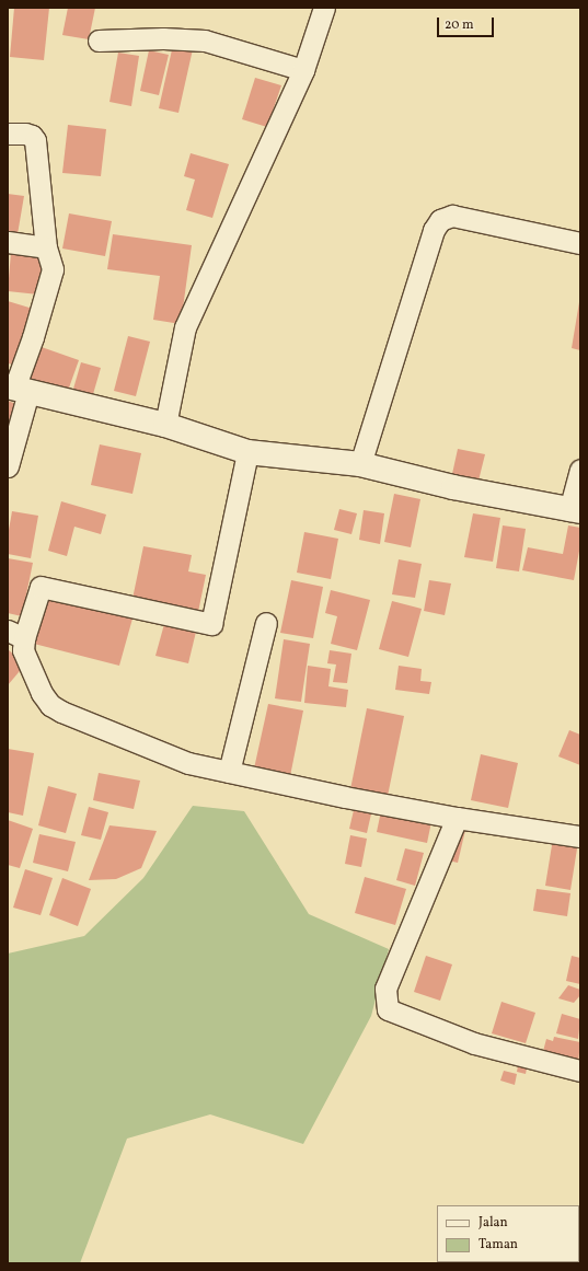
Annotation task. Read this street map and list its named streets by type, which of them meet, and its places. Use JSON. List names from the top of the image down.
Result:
{
  "legend": ["Jalan", "Taman"],
  "scale_bar": "20 m"
}
